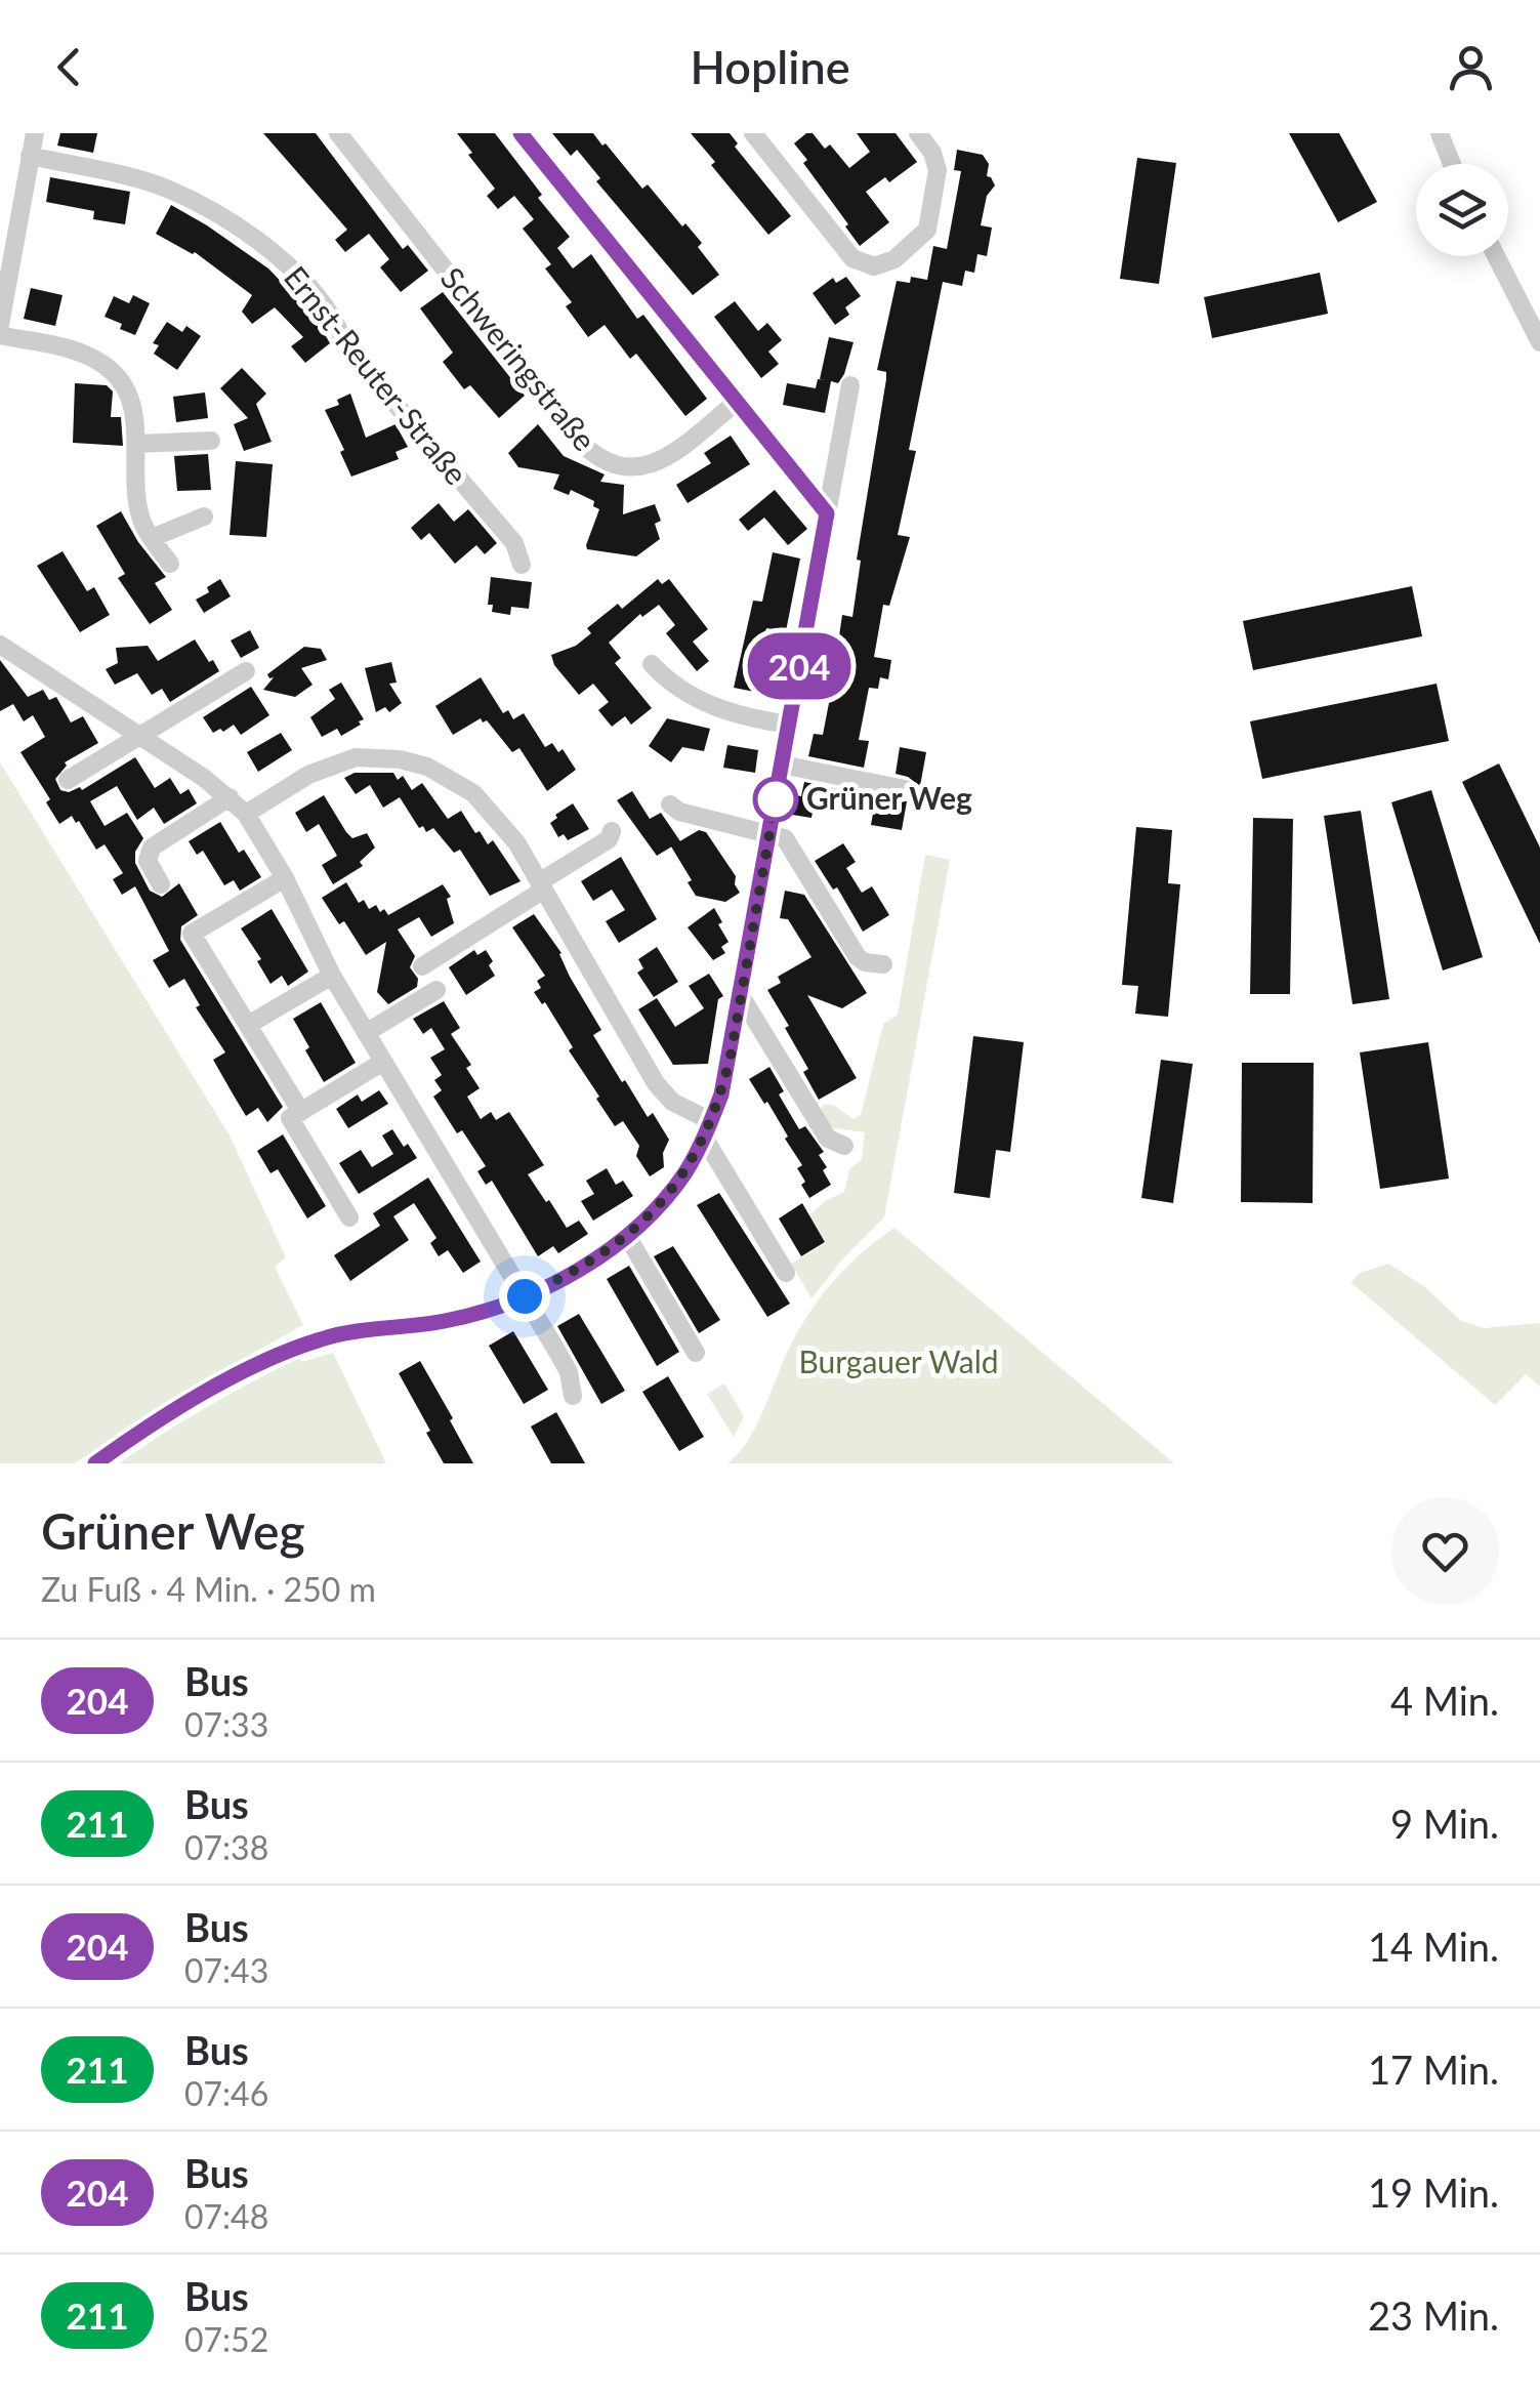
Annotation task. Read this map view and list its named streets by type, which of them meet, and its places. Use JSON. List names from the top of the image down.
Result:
{
  "streets": {
    "street": ["Schweringstraße", "Ernst-Reuter-Straße"]
  },
  "parks": ["Burgauer Wald"],
  "places": ["Grüner Weg"],
  "lines": ["bus line 204"],
  "page": {
    "header": "Hopline",
    "on_map": "204",
    "heading": ["Grüner Weg", "Zu Fuß · 4 Min. · 250 m"],
    "list": [
      {
        "mark": "204",
        "name": "Bus",
        "note": "07:33",
        "value": "4 Min."
      },
      {
        "mark": "211",
        "name": "Bus",
        "note": "07:38",
        "value": "9 Min."
      },
      {
        "mark": "204",
        "name": "Bus",
        "note": "07:43",
        "value": "14 Min."
      },
      {
        "mark": "211",
        "name": "Bus",
        "note": "07:46",
        "value": "17 Min."
      },
      {
        "mark": "204",
        "name": "Bus",
        "note": "07:48",
        "value": "19 Min."
      },
      {
        "mark": "211",
        "name": "Bus",
        "note": "07:52",
        "value": "23 Min."
      }
    ]
  }
}
